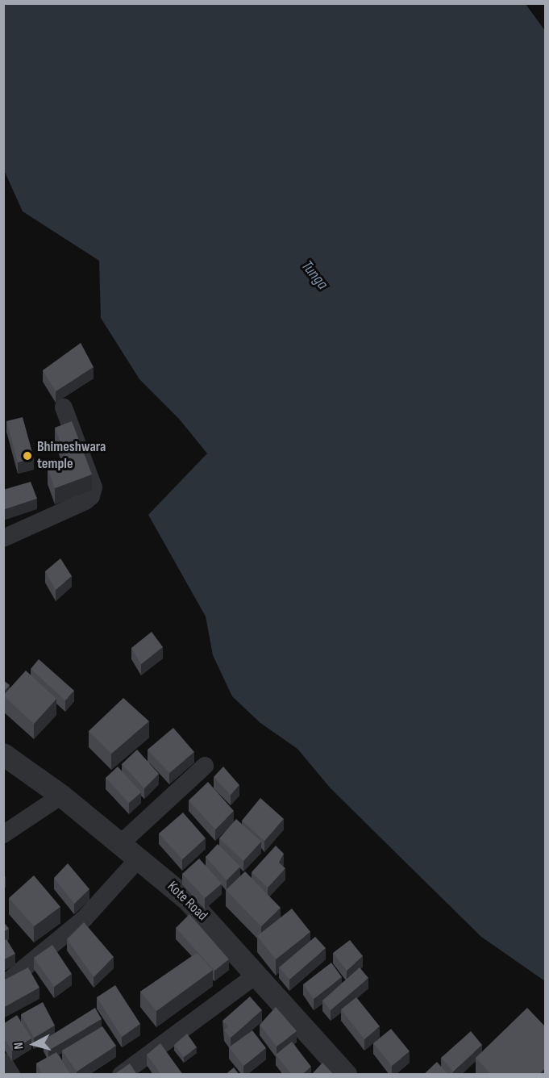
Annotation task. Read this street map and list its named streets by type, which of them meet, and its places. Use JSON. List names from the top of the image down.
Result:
{
  "streets": {
    "street": ["Kote Road"]
  },
  "water": ["Tunga"],
  "places": ["Bhimeshwara temple"],
  "north": "left"
}
